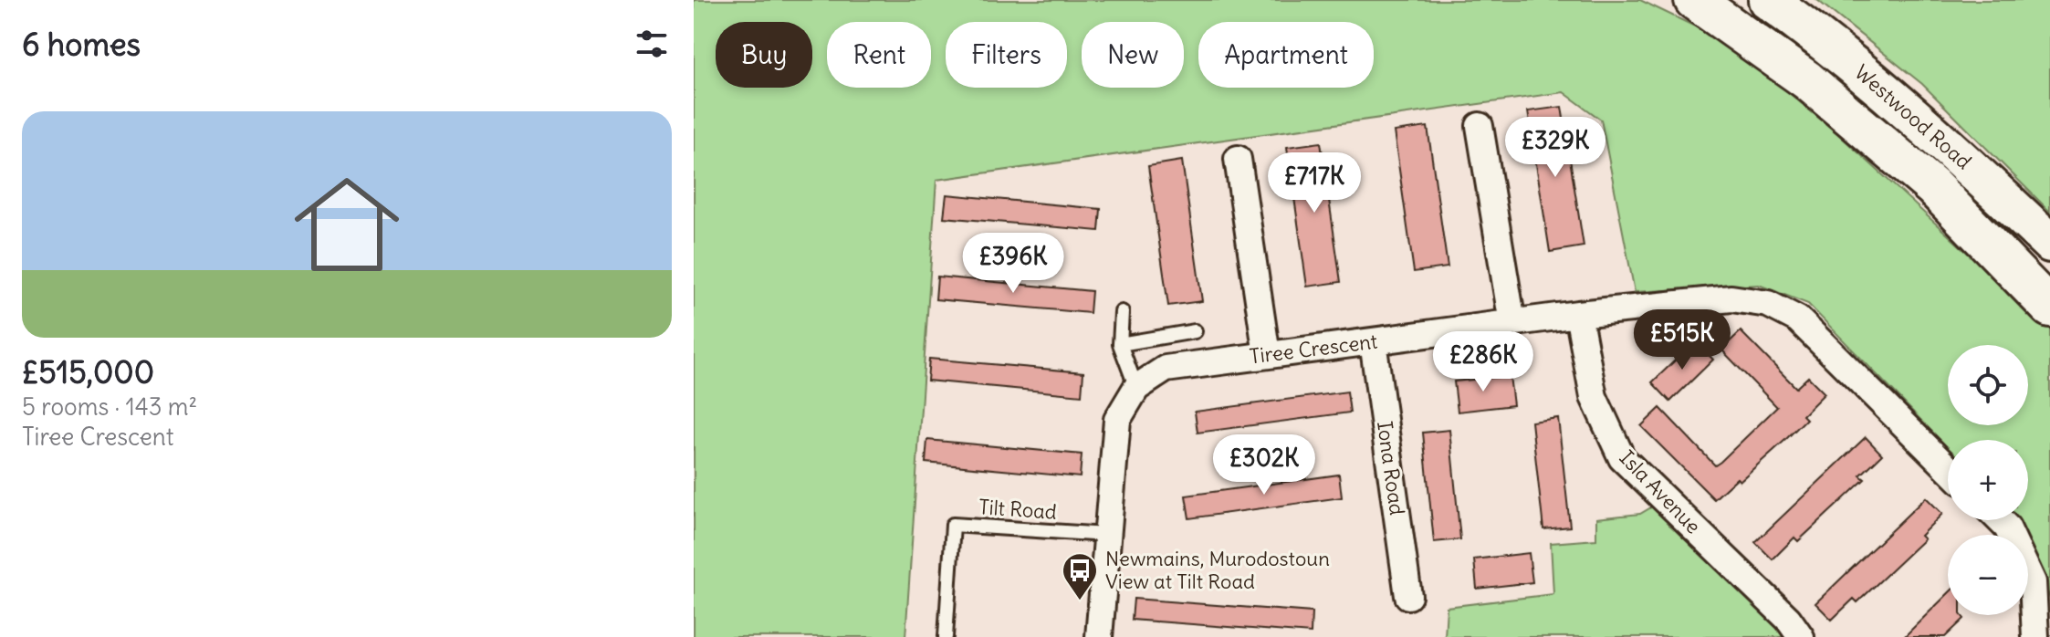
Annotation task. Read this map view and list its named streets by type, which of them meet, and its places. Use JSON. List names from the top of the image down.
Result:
{
  "streets": {
    "main road": ["Westwood Road"],
    "street": ["Tiree Crescent", "Iona Road", "Isla Avenue"],
    "lane": ["Tilt Road"]
  },
  "crossings": [
    ["Tiree Crescent", "Iona Road"],
    ["Tiree Crescent", "Isla Avenue"],
    ["Tiree Crescent", "Tilt Road"]
  ],
  "places": {
    "bus stop": ["Newmains, Murodostoun View at Tilt Road"]
  },
  "page": {
    "heading": "6 homes",
    "chip": [
      "Buy",
      "Rent",
      "Filters",
      "New",
      "Apartment"
    ],
    "list": [
      {
        "name": "£515,000",
        "note": "5 rooms · 143 m² · Tiree Crescent"
      }
    ],
    "price": [
      "£329K",
      "£717K",
      "£396K",
      "£515K",
      "£286K",
      "£302K"
    ],
    "map_buttons": ["+", "−"]
  }
}
